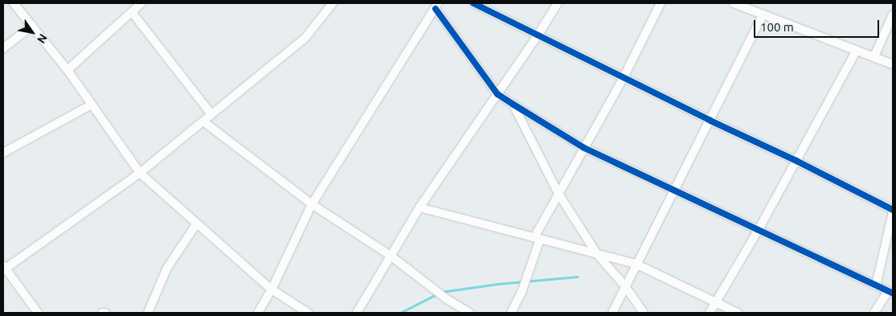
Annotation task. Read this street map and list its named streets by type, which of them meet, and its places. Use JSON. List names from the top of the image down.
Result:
{
  "scale_bar": "100 m",
  "north": "bottom right"
}
